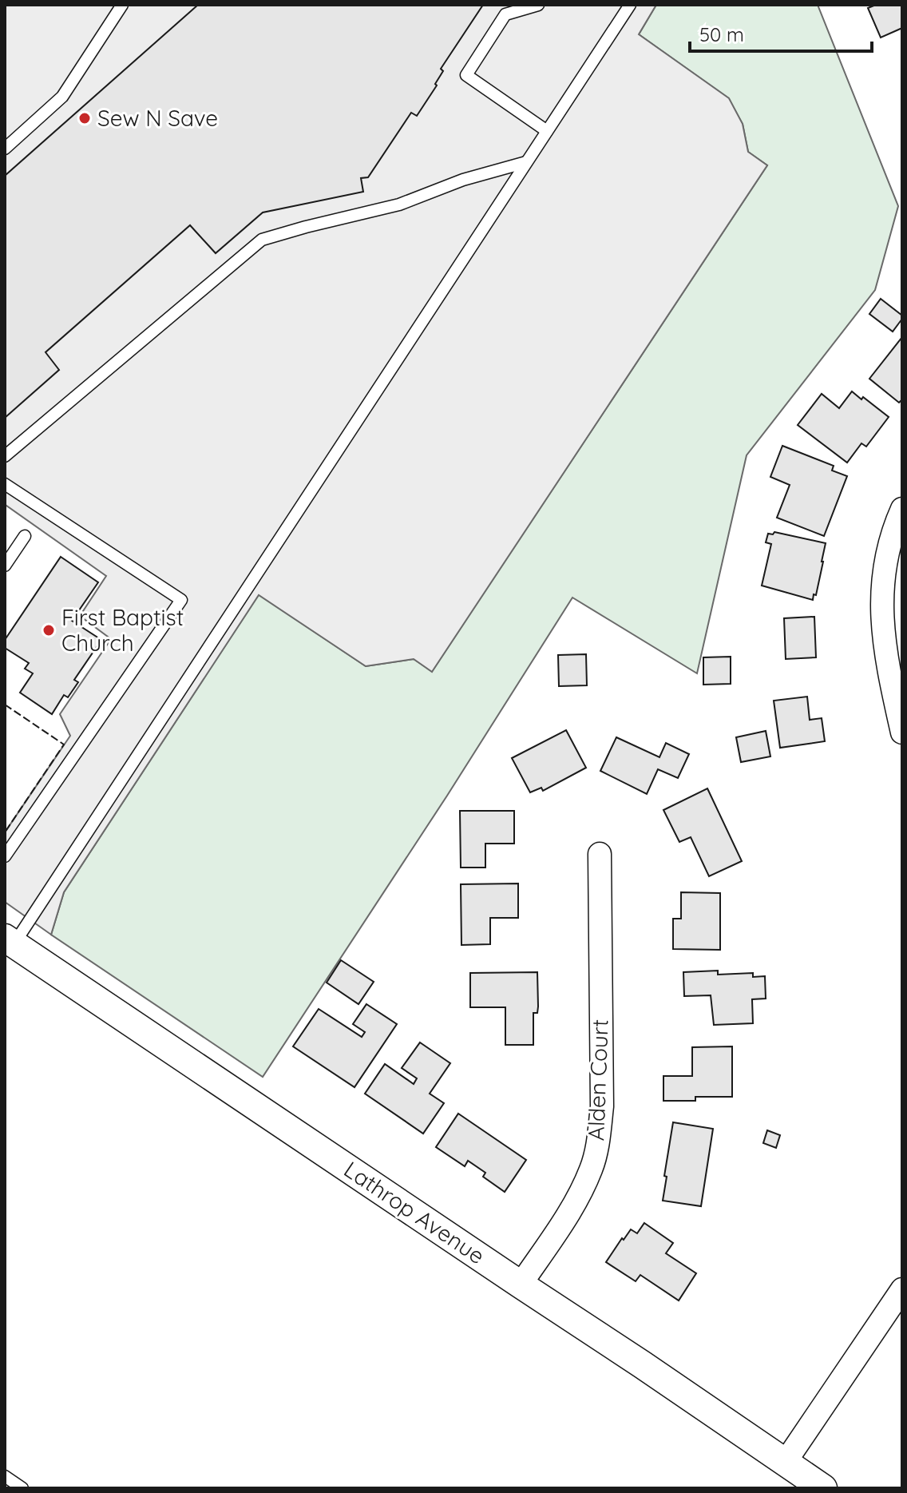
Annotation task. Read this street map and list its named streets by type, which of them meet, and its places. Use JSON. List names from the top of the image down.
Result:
{
  "streets": {
    "street": ["Alden Court", "Lathrop Avenue"]
  },
  "crossings": [
    ["Alden Court", "Lathrop Avenue"]
  ],
  "places": ["Sew N Save", "First Baptist Church"],
  "scale_bar": "50 m"
}
